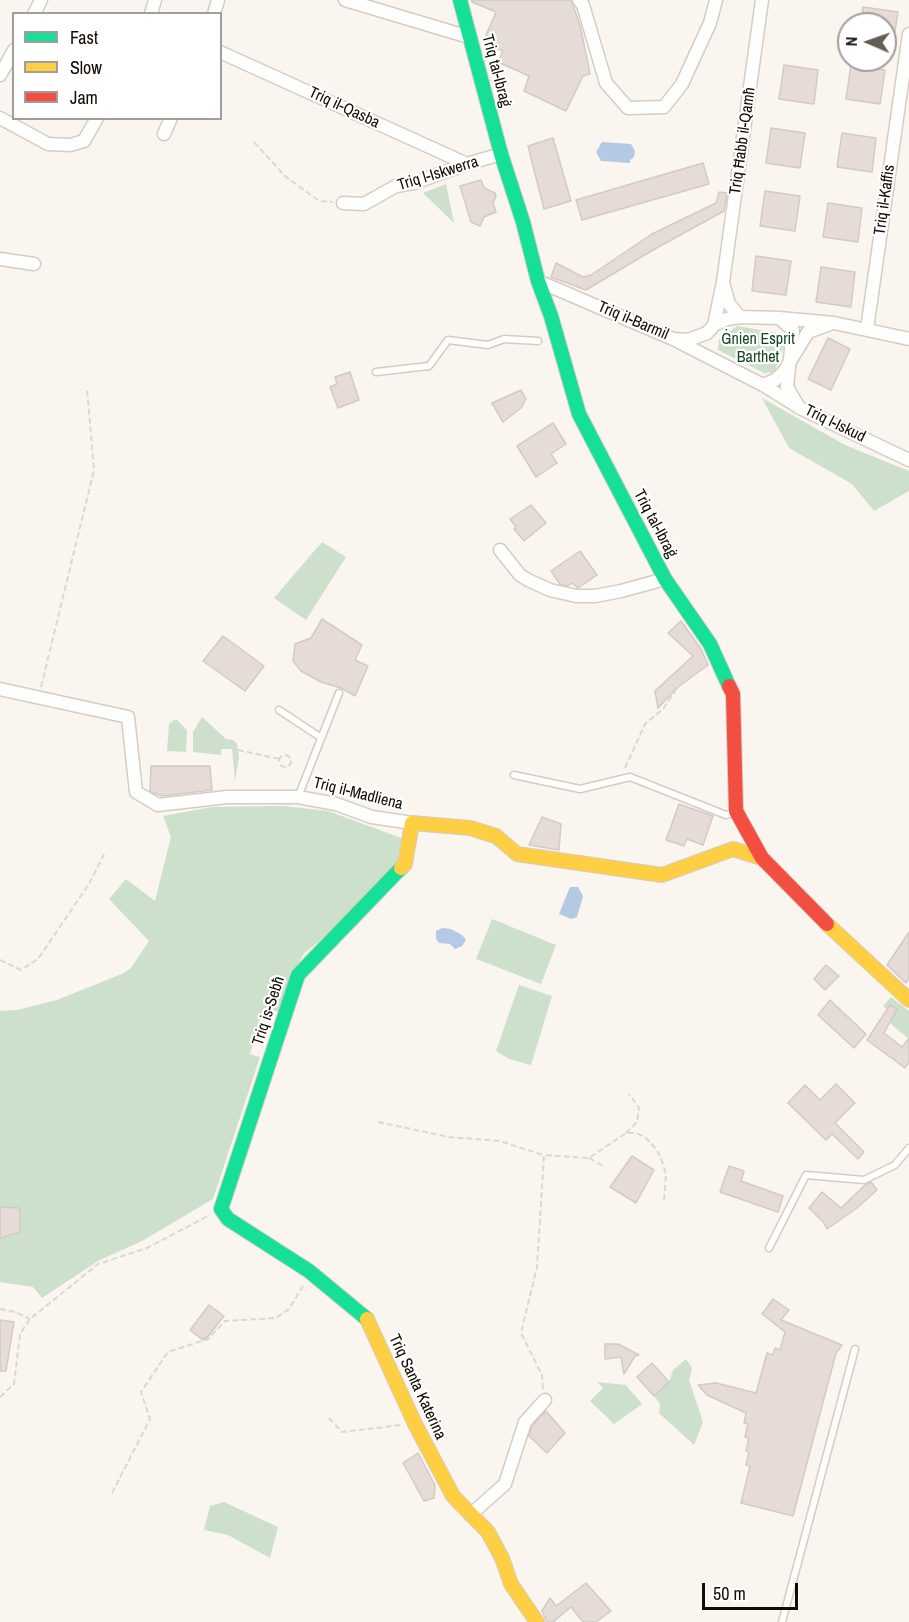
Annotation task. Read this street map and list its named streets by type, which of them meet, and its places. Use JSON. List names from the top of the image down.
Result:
{
  "streets": {
    "main road": [
      "Triq tal-Ibraġ",
      "Triq il-Madliena",
      "Triq is-Sebħ",
      "Triq Santa Katerina"
    ],
    "street": [
      "Triq il-Qasba",
      "Triq Ħabb il-Qamħ",
      "Triq l-Iskwerra",
      "Triq il-Kaffis",
      "Triq il-Barmil",
      "Triq l-Iskud"
    ]
  },
  "crossings": [
    ["Triq tal-Ibraġ", "Triq l-Iskwerra"],
    ["Triq tal-Ibraġ", "Triq il-Barmil"],
    ["Triq il-Qasba", "Triq l-Iskwerra"],
    ["Triq Ħabb il-Qamħ", "Triq il-Barmil"],
    ["Triq Ħabb il-Qamħ", "Triq l-Iskud"],
    ["Triq il-Kaffis", "Triq il-Barmil"],
    ["Triq il-Barmil", "Triq l-Iskud"],
    ["Triq il-Madliena", "Triq is-Sebħ"],
    ["Triq is-Sebħ", "Triq Santa Katerina"]
  ],
  "parks": ["Ġnien Esprit Barthet"],
  "legend": ["Fast", "Slow", "Jam"],
  "scale_bar": "50 m",
  "north": "left"
}
